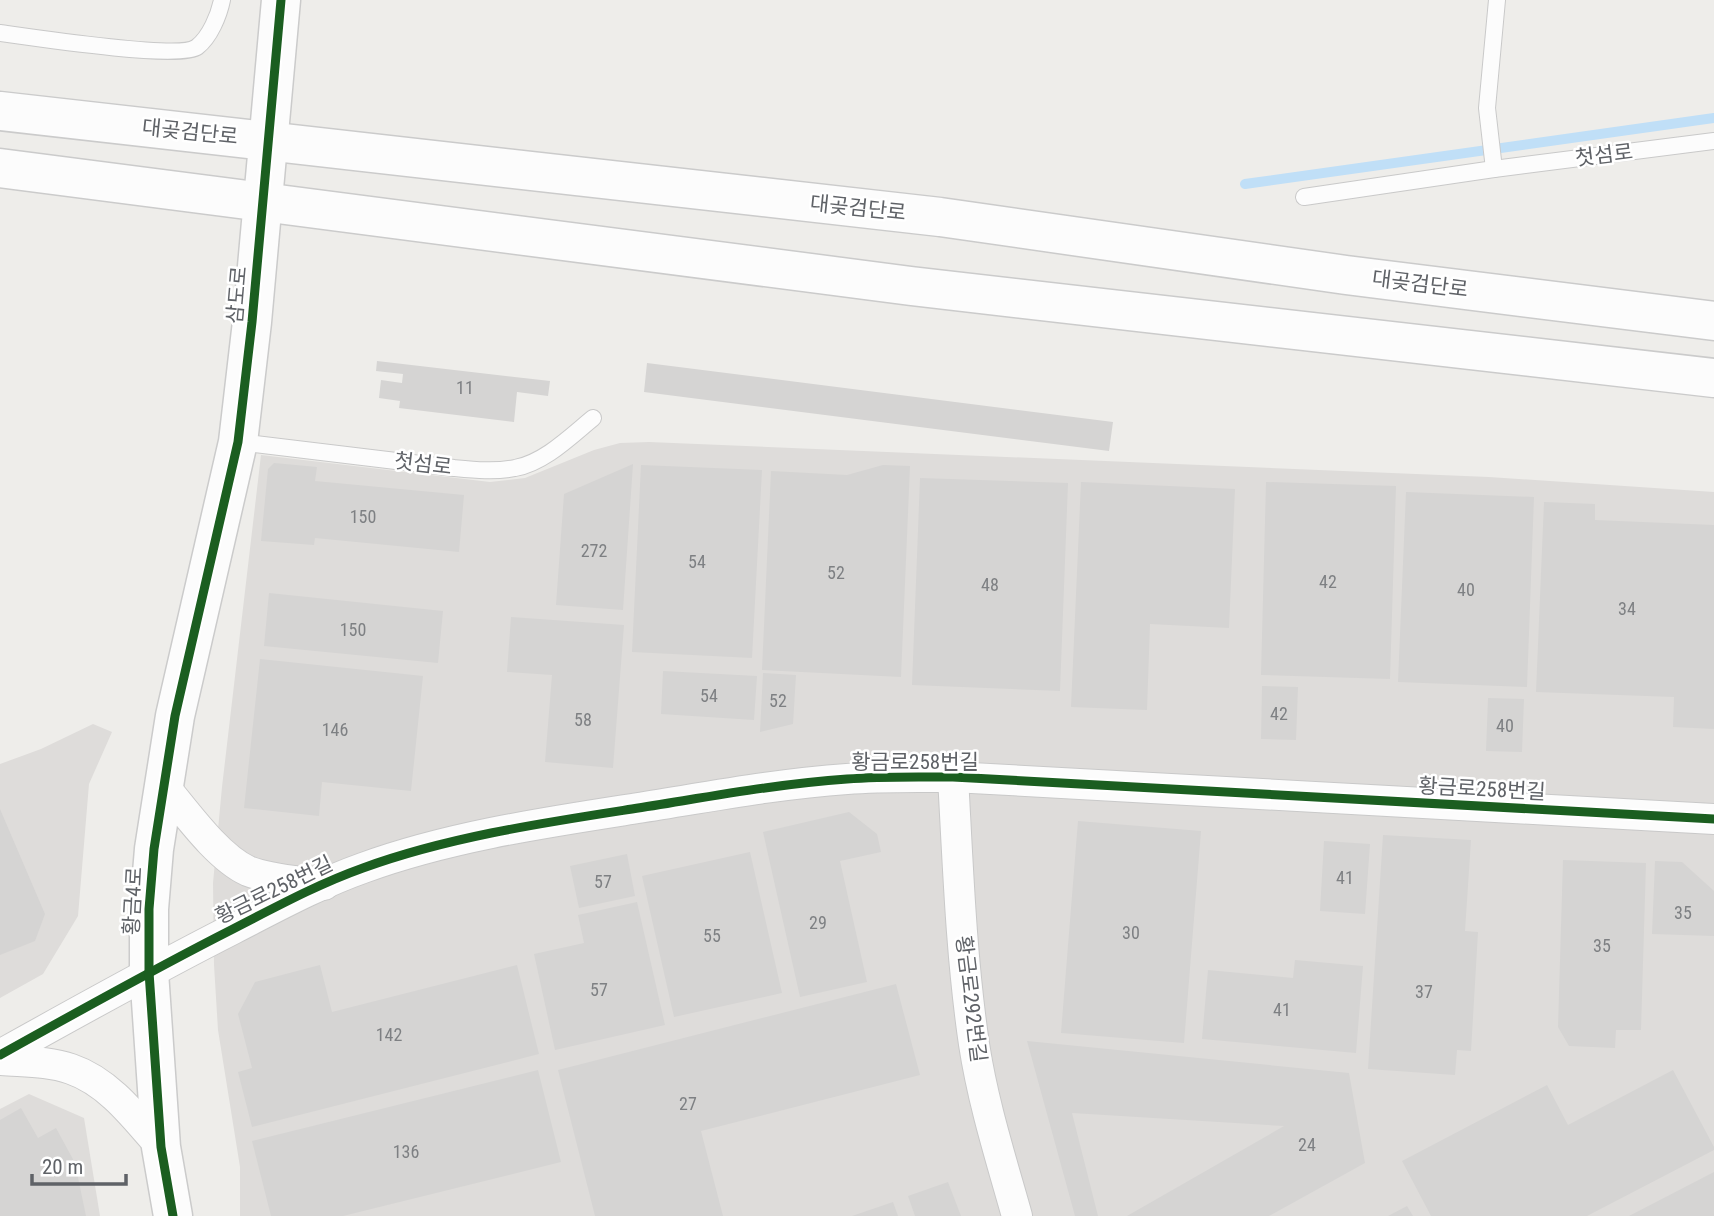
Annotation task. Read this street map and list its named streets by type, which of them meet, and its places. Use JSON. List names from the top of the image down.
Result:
{
  "streets": {
    "main road": ["대곶검단로", "삼도로", "황금4로"],
    "street": ["황금로258번길", "황금로292번길"],
    "lane": ["첫섬로"]
  },
  "crossings": [
    ["대곶검단로", "삼도로"],
    ["첫섬로", "삼도로"],
    ["삼도로", "황금4로"],
    ["황금로258번길", "황금4로"],
    ["황금로258번길", "황금로292번길"]
  ],
  "house_numbers": [
    "11",
    "150",
    "272",
    "54",
    "52",
    "42",
    "48",
    "40",
    "34",
    "150",
    "54",
    "52",
    "42",
    "58",
    "40",
    "146",
    "41",
    "57",
    "35",
    "29",
    "30",
    "55",
    "35",
    "57",
    "37",
    "41",
    "142",
    "27",
    "24",
    "136"
  ],
  "scale_bar": "20 m"
}
